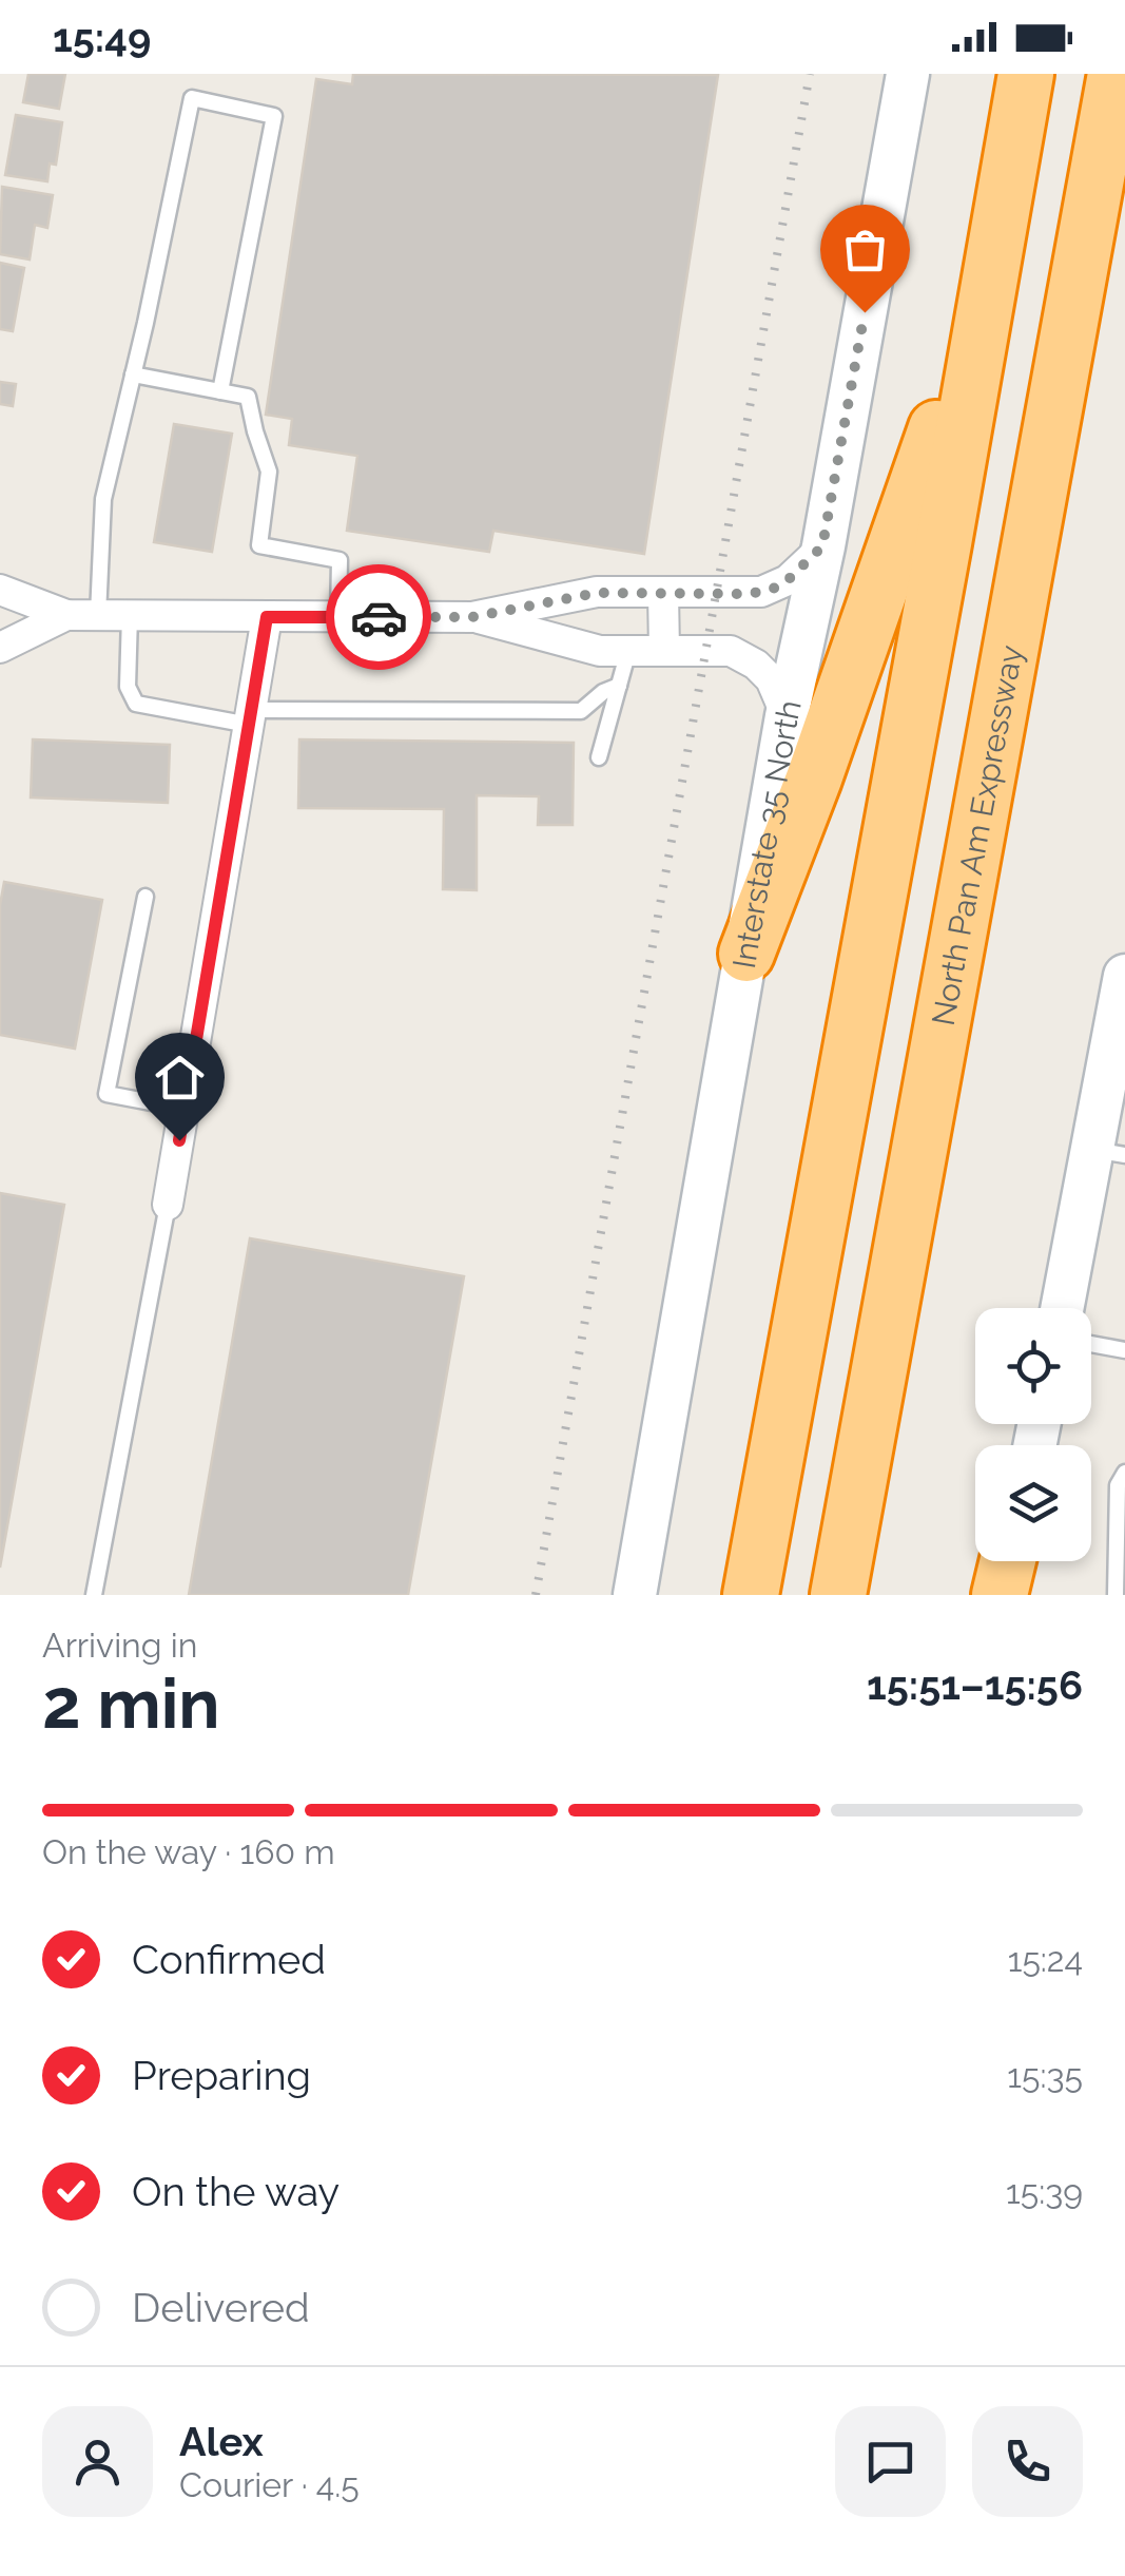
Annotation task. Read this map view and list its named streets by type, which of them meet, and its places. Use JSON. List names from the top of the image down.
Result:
{
  "streets": {
    "highway": ["North Pan Am Expressway"],
    "main road": ["Interstate 35 North"]
  },
  "page": {
    "status": "15:49",
    "heading": ["2 min", "Arriving in", "15:51–15:56"],
    "panel": ["Alex", "Courier · 4.5"],
    "bar": "On the way · 160 m",
    "list": [
      ["Confirmed", "15:24"],
      ["Preparing", "15:35"],
      ["On the way", "15:39"],
      "Delivered"
    ]
  }
}
